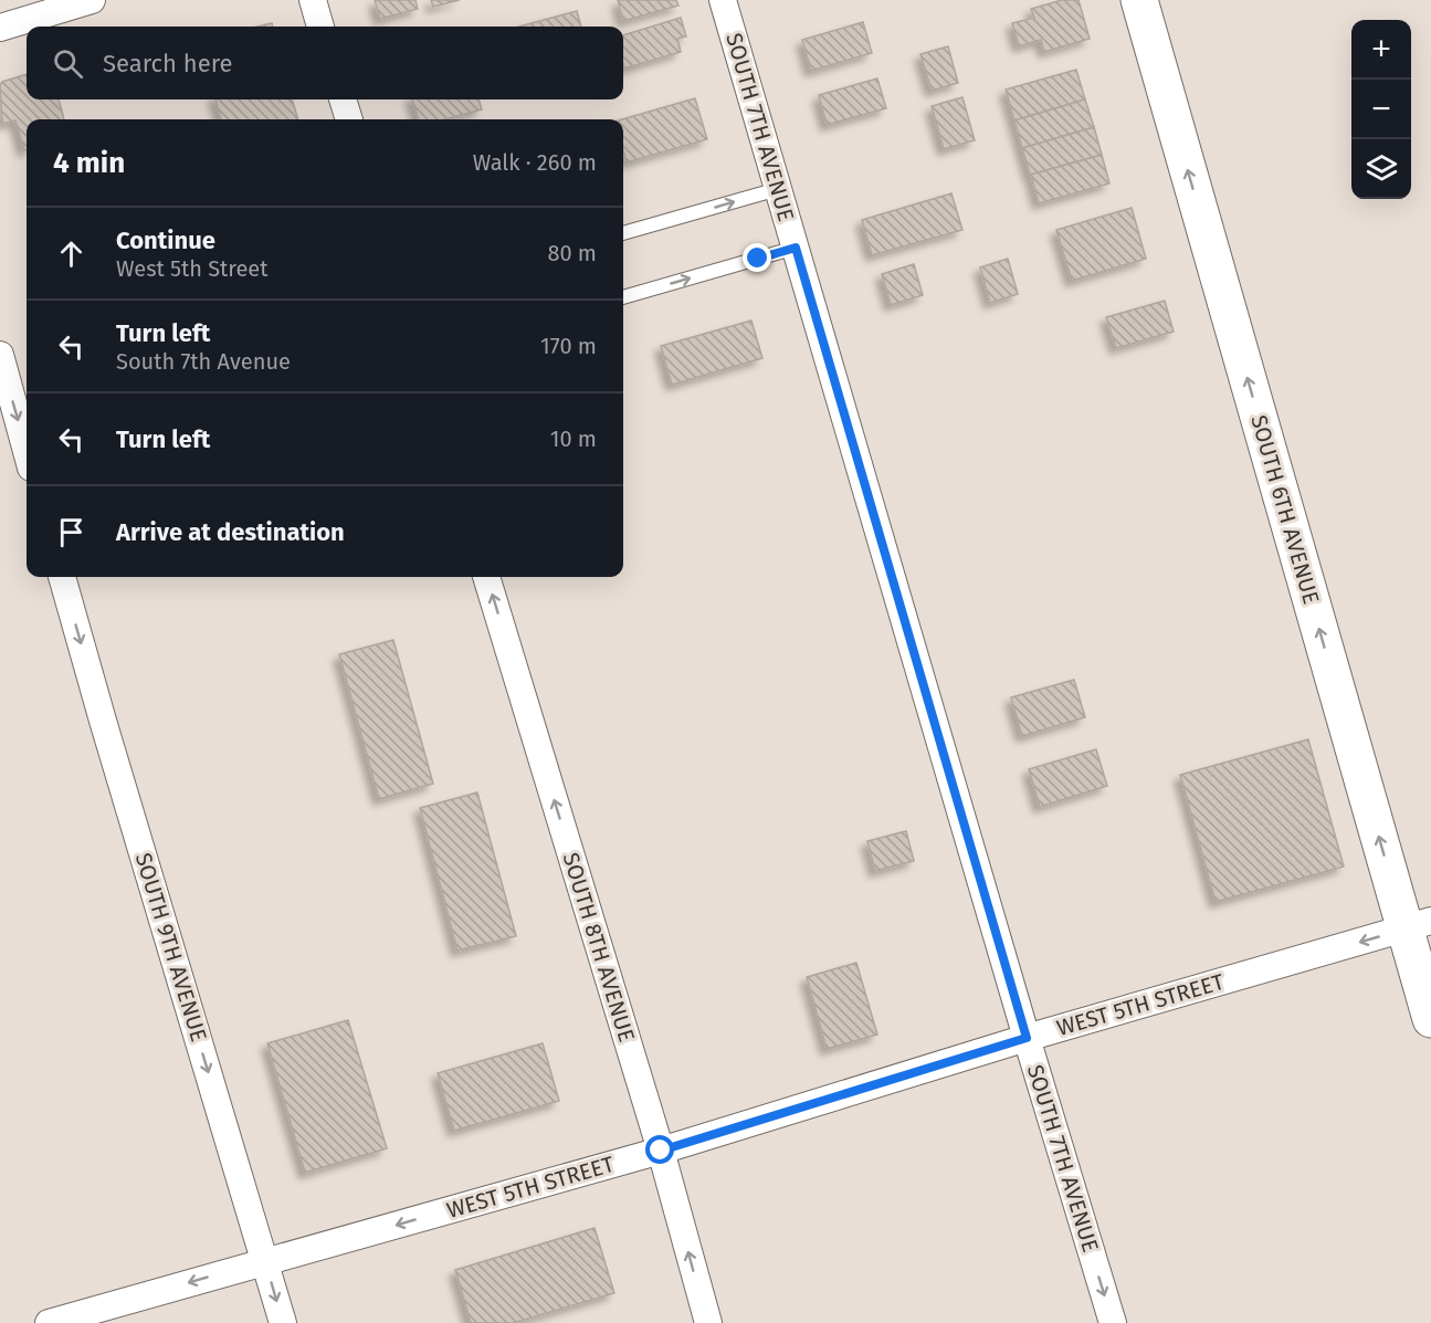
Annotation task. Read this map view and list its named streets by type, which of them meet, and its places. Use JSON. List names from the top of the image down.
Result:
{
  "streets": {
    "street": [
      "SOUTH 7TH AVENUE",
      "SOUTH 6TH AVENUE",
      "SOUTH 9TH AVENUE",
      "SOUTH 8TH AVENUE",
      "WEST 5TH STREET"
    ]
  },
  "crossings": [
    ["SOUTH 7TH AVENUE", "WEST 5TH STREET"],
    ["SOUTH 6TH AVENUE", "WEST 5TH STREET"],
    ["SOUTH 9TH AVENUE", "WEST 5TH STREET"],
    ["SOUTH 8TH AVENUE", "WEST 5TH STREET"]
  ],
  "one_way": [
    "SOUTH 6TH AVENUE",
    "SOUTH 9TH AVENUE",
    "SOUTH 8TH AVENUE",
    "WEST 5TH STREET"
  ],
  "page": {
    "map_buttons": ["+", "−"],
    "search": "Search here",
    "heading": ["4 min", "Walk · 260 m"],
    "list": [
      ["Continue", "West 5th Street", "80 m"],
      ["Turn left", "South 7th Avenue", "170 m"],
      ["Turn left", "10 m"],
      "Arrive at destination"
    ]
  }
}
